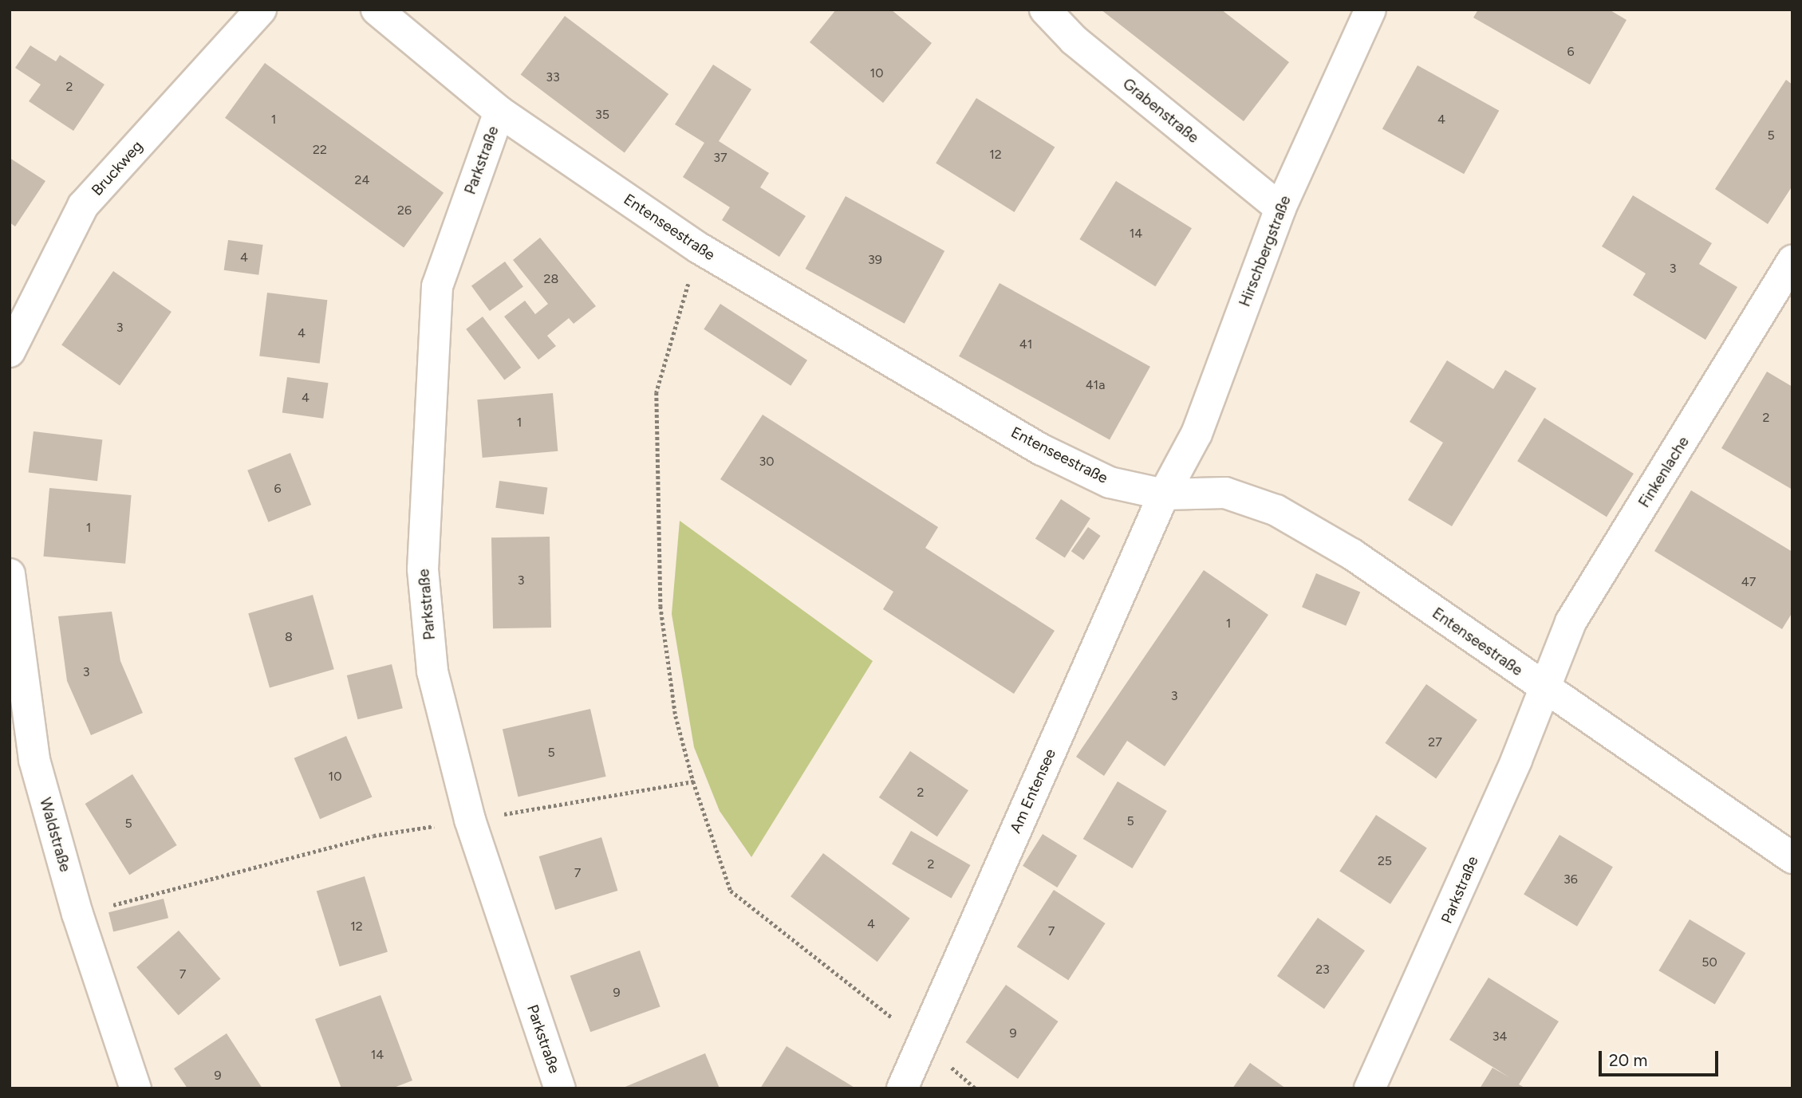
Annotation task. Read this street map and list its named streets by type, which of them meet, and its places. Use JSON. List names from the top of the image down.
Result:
{
  "streets": {
    "street": [
      "Grabenstraße",
      "Parkstraße",
      "Bruckweg",
      "Entenseestraße",
      "Hirschbergstraße",
      "Finkenlache",
      "Am Entensee",
      "Waldstraße"
    ]
  },
  "crossings": [
    ["Grabenstraße", "Hirschbergstraße"],
    ["Parkstraße", "Entenseestraße"],
    ["Parkstraße", "Finkenlache"],
    ["Entenseestraße", "Hirschbergstraße"],
    ["Entenseestraße", "Finkenlache"],
    ["Entenseestraße", "Am Entensee"],
    ["Hirschbergstraße", "Am Entensee"]
  ],
  "house_numbers": [
    "6",
    "10",
    "33",
    "2",
    "35",
    "1",
    "4",
    "5",
    "22",
    "12",
    "37",
    "24",
    "26",
    "14",
    "4",
    "39",
    "3",
    "28",
    "3",
    "4",
    "41",
    "41a",
    "4",
    "2",
    "1",
    "30",
    "6",
    "1",
    "3",
    "47",
    "1",
    "8",
    "3",
    "3",
    "27",
    "5",
    "10",
    "2",
    "5",
    "5",
    "25",
    "2",
    "7",
    "36",
    "4",
    "12",
    "7",
    "50",
    "23",
    "7",
    "9",
    "9",
    "34",
    "14",
    "9"
  ],
  "scale_bar": "20 m"
}
